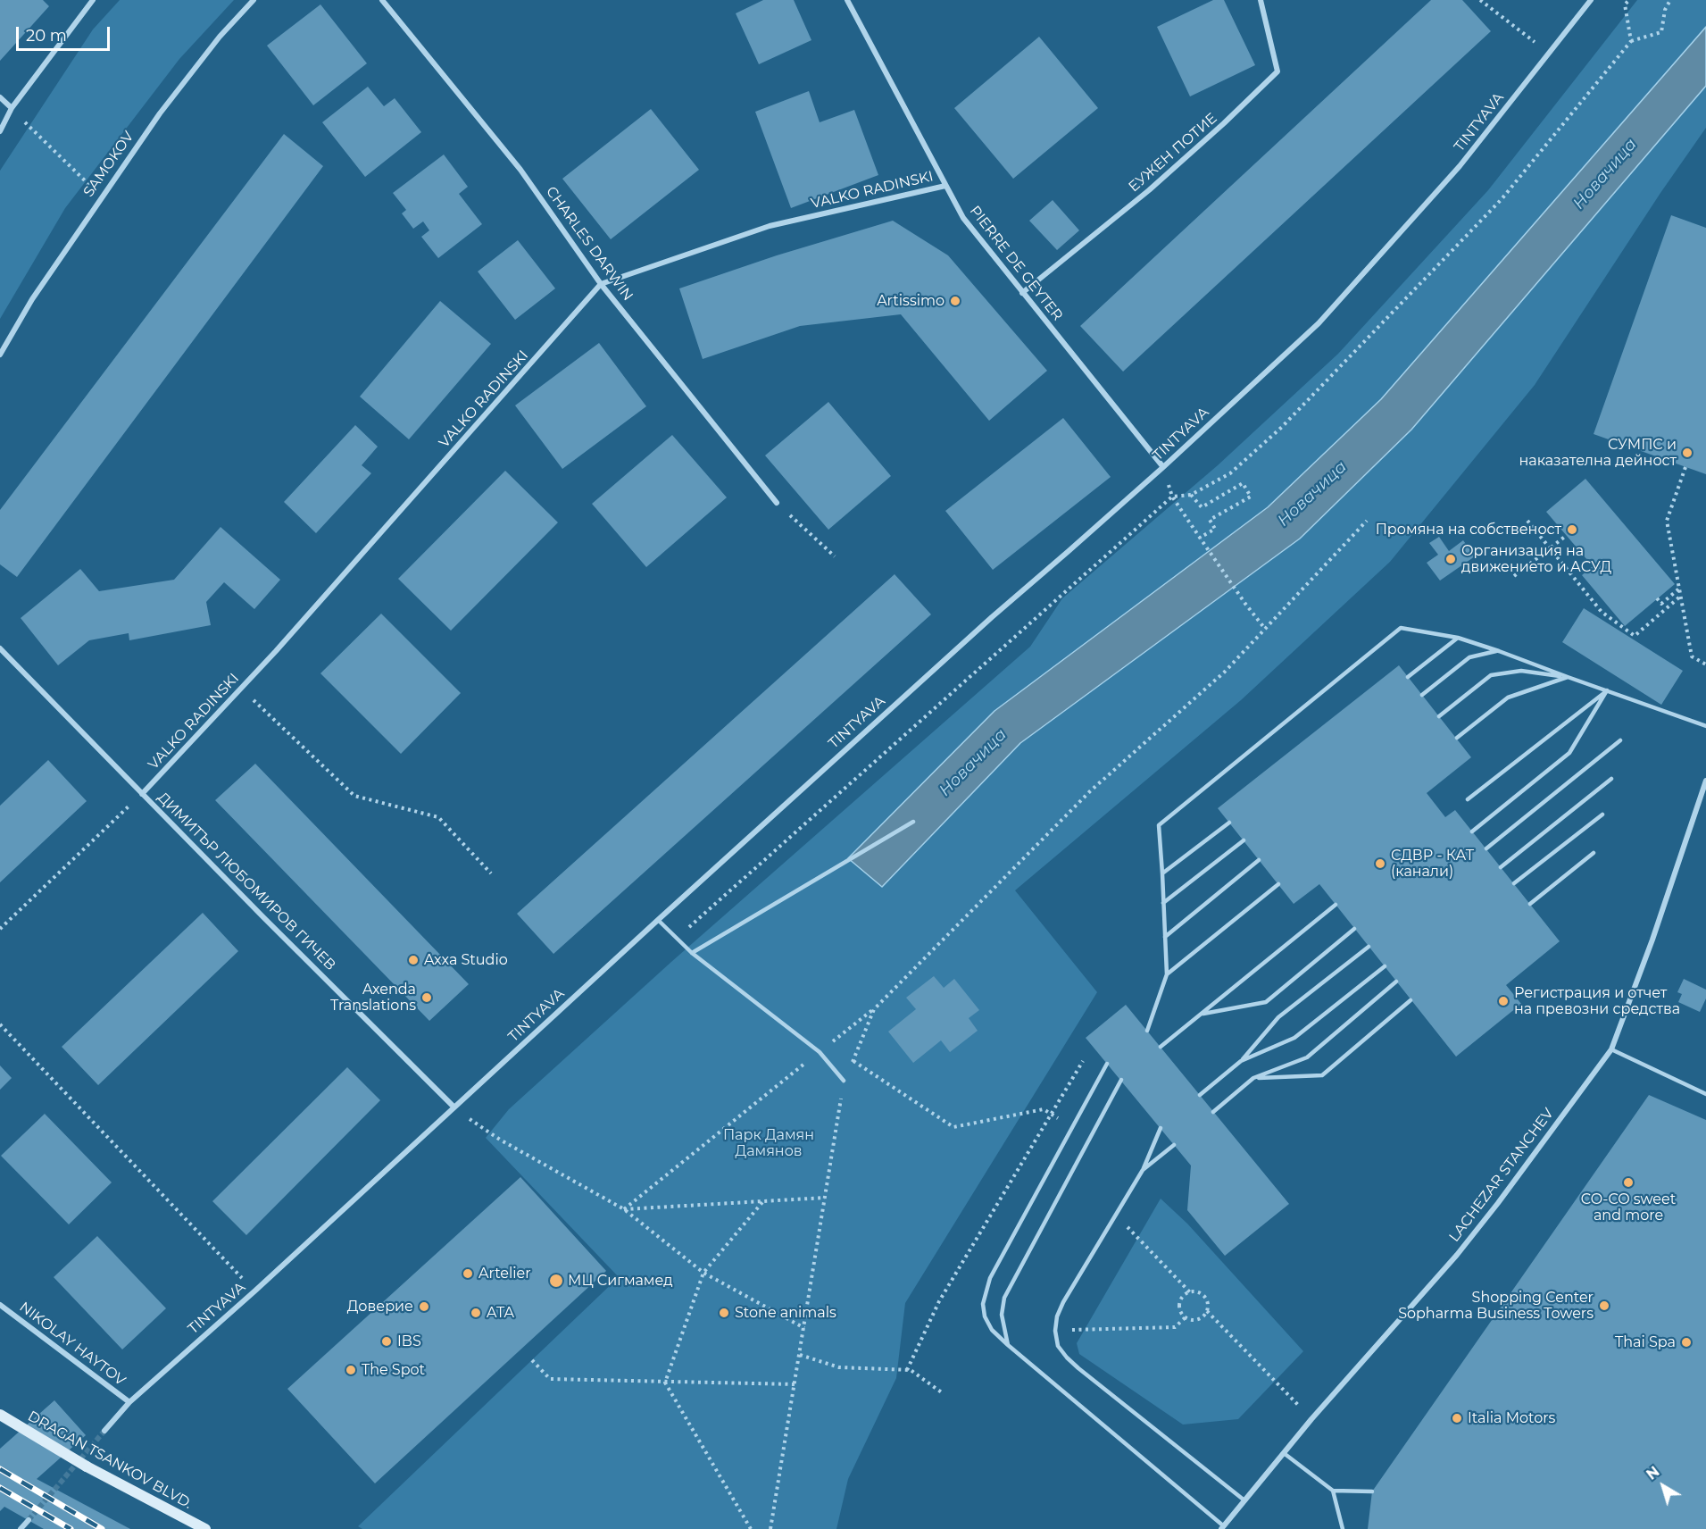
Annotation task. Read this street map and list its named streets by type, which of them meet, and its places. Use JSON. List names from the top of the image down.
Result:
{
  "streets": {
    "main road": ["DRAGAN TSANKOV BLVD."],
    "street": [
      "TINTYAVA",
      "ЕУЖЕН ПОТИЕ",
      "SAMOKOV",
      "VALKO RADINSKI",
      "CHARLES DARWIN",
      "PIERRE DE GEYTER",
      "ДИМИТЪР ЛЮБОМИРОВ ГИЧЕВ",
      "LACHEZAR STANCHEV",
      "NIKOLAY HAYTOV"
    ]
  },
  "crossings": [
    ["TINTYAVA", "PIERRE DE GEYTER"],
    ["TINTYAVA", "ДИМИТЪР ЛЮБОМИРОВ ГИЧЕВ"],
    ["TINTYAVA", "NIKOLAY HAYTOV"],
    ["ЕУЖЕН ПОТИЕ", "PIERRE DE GEYTER"],
    ["VALKO RADINSKI", "CHARLES DARWIN"],
    ["VALKO RADINSKI", "PIERRE DE GEYTER"],
    ["VALKO RADINSKI", "ДИМИТЪР ЛЮБОМИРОВ ГИЧЕВ"]
  ],
  "water": ["Новачица"],
  "parks": ["Парк Дамян Дамянов"],
  "places": [
    "Artissimo",
    "СУМПС и наказателна дейност",
    "Промяна на собственост",
    "Организация на движението и АСУД",
    "СДВР - КАТ (канали)",
    "Axxa Studio",
    "Axenda Translations",
    "Регистрация и отчет на превозни средства",
    "CO-CO sweet and more",
    "Artelier",
    "МЦ Сигмамед",
    "Shopping Center Sopharma Business Towers",
    "Доверие",
    "ATA",
    "Stone animals",
    "IBS",
    "Thai Spa",
    "The Spot",
    "Italia Motors"
  ],
  "scale_bar": "20 m",
  "north": "top left"
}
